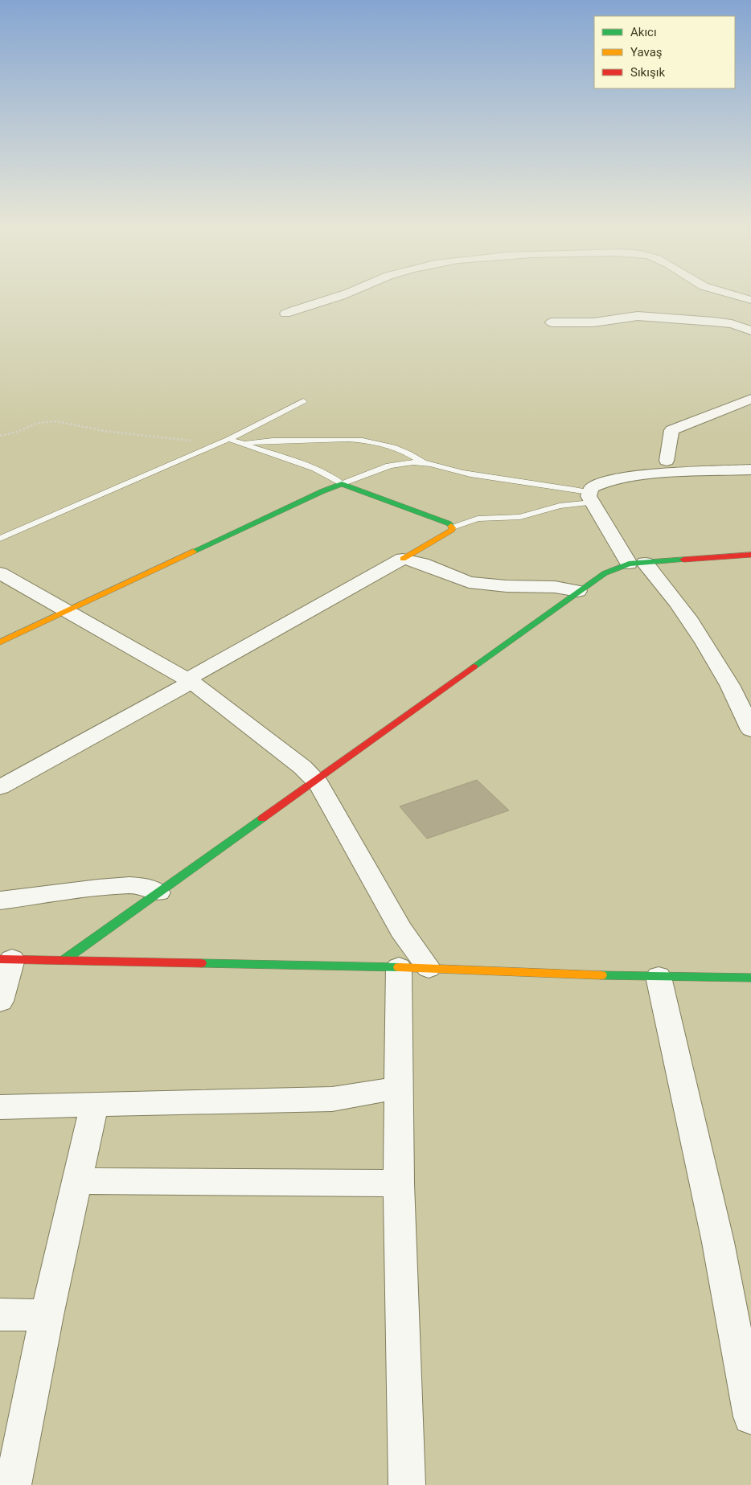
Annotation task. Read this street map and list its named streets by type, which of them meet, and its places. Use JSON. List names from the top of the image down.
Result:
{
  "legend": ["Akıcı", "Yavaş", "Sıkışık"]
}
